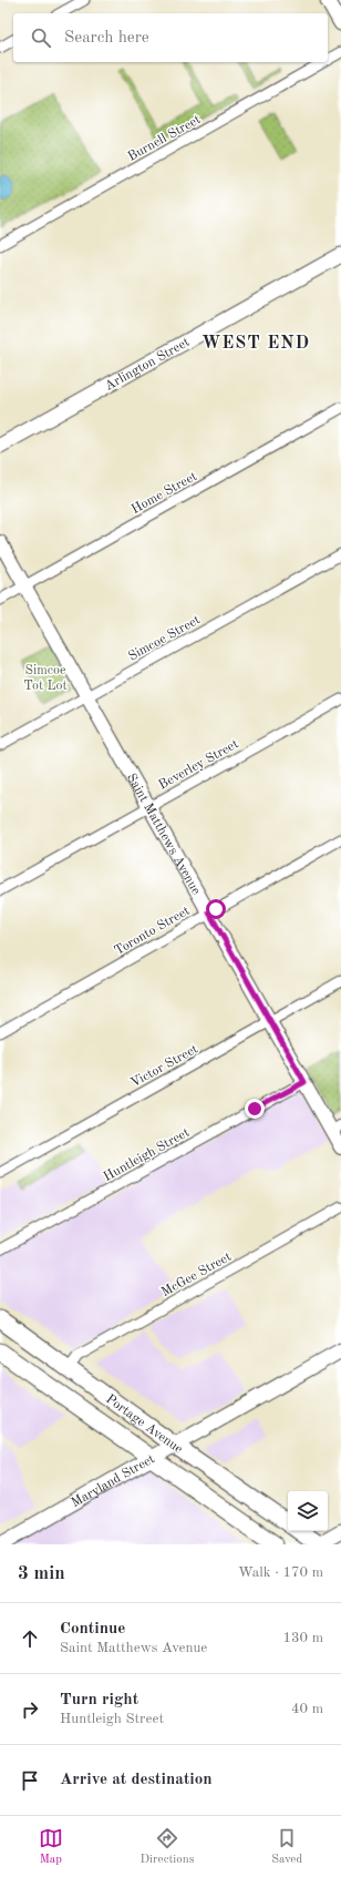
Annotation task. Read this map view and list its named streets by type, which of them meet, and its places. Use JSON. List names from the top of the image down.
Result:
{
  "streets": {
    "main road": ["Arlington Street", "Portage Avenue", "Maryland Street"],
    "street": [
      "Burnell Street",
      "Home Street",
      "Simcoe Street",
      "Beverley Street",
      "Saint Matthews Avenue",
      "Toronto Street",
      "Victor Street",
      "Huntleigh Street",
      "McGee Street"
    ]
  },
  "crossings": [
    ["Home Street", "Saint Matthews Avenue"],
    ["Simcoe Street", "Saint Matthews Avenue"],
    ["Beverley Street", "Saint Matthews Avenue"],
    ["Saint Matthews Avenue", "Toronto Street"],
    ["Saint Matthews Avenue", "Victor Street"],
    ["Saint Matthews Avenue", "Huntleigh Street"],
    ["McGee Street", "Portage Avenue"],
    ["Portage Avenue", "Maryland Street"]
  ],
  "districts": ["WEST END"],
  "parks": ["Simcoe Tot Lot"],
  "page": {
    "search": "Search here",
    "heading": ["3 min", "Walk · 170 m"],
    "list": [
      ["Continue", "Saint Matthews Avenue", "130 m"],
      ["Turn right", "Huntleigh Street", "40 m"],
      "Arrive at destination"
    ],
    "nav": ["Map", "Directions", "Saved"]
  }
}
